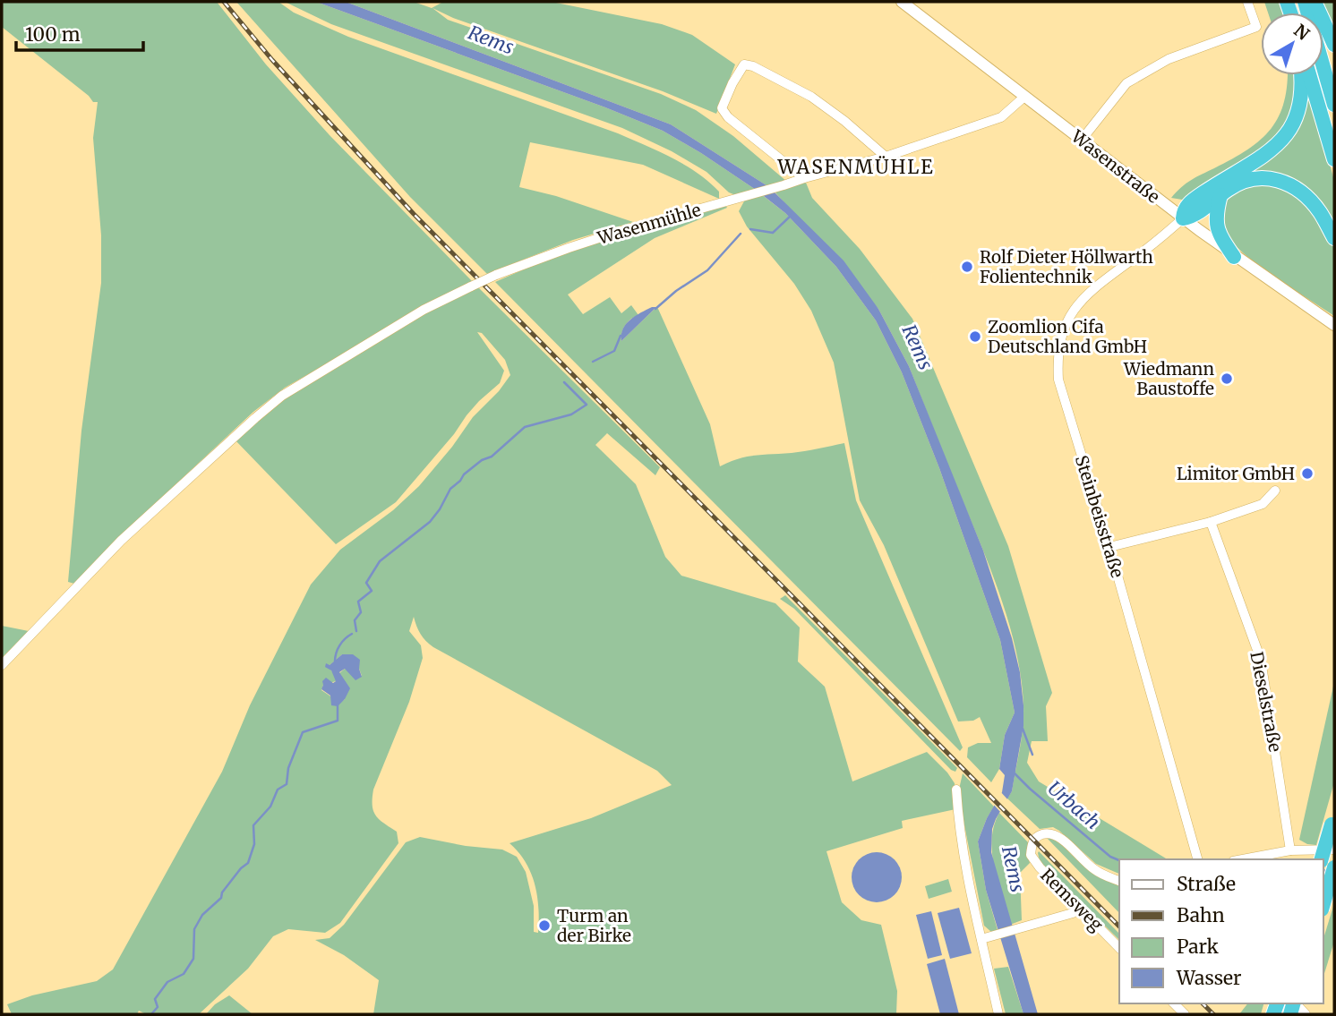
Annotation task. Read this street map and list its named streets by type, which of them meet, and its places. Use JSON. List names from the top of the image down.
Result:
{
  "streets": {
    "street": [
      "Wasenstraße",
      "Wasenmühle",
      "Steinbeisstraße",
      "Dieselstraße",
      "Remsweg"
    ]
  },
  "crossings": [
    ["Wasenstraße", "Wasenmühle"],
    ["Wasenstraße", "Steinbeisstraße"]
  ],
  "districts": ["WASENMÜHLE"],
  "water": ["Rems", "Urbach"],
  "places": [
    "Rolf Dieter Höllwarth Folientechnik",
    "Zoomlion Cifa Deutschland GmbH",
    "Wiedmann Baustoffe",
    "Limitor GmbH",
    "Turm an der Birke"
  ],
  "legend": [
    "Straße",
    "Bahn",
    "Park",
    "Wasser"
  ],
  "scale_bar": "100 m",
  "north": "top right"
}
